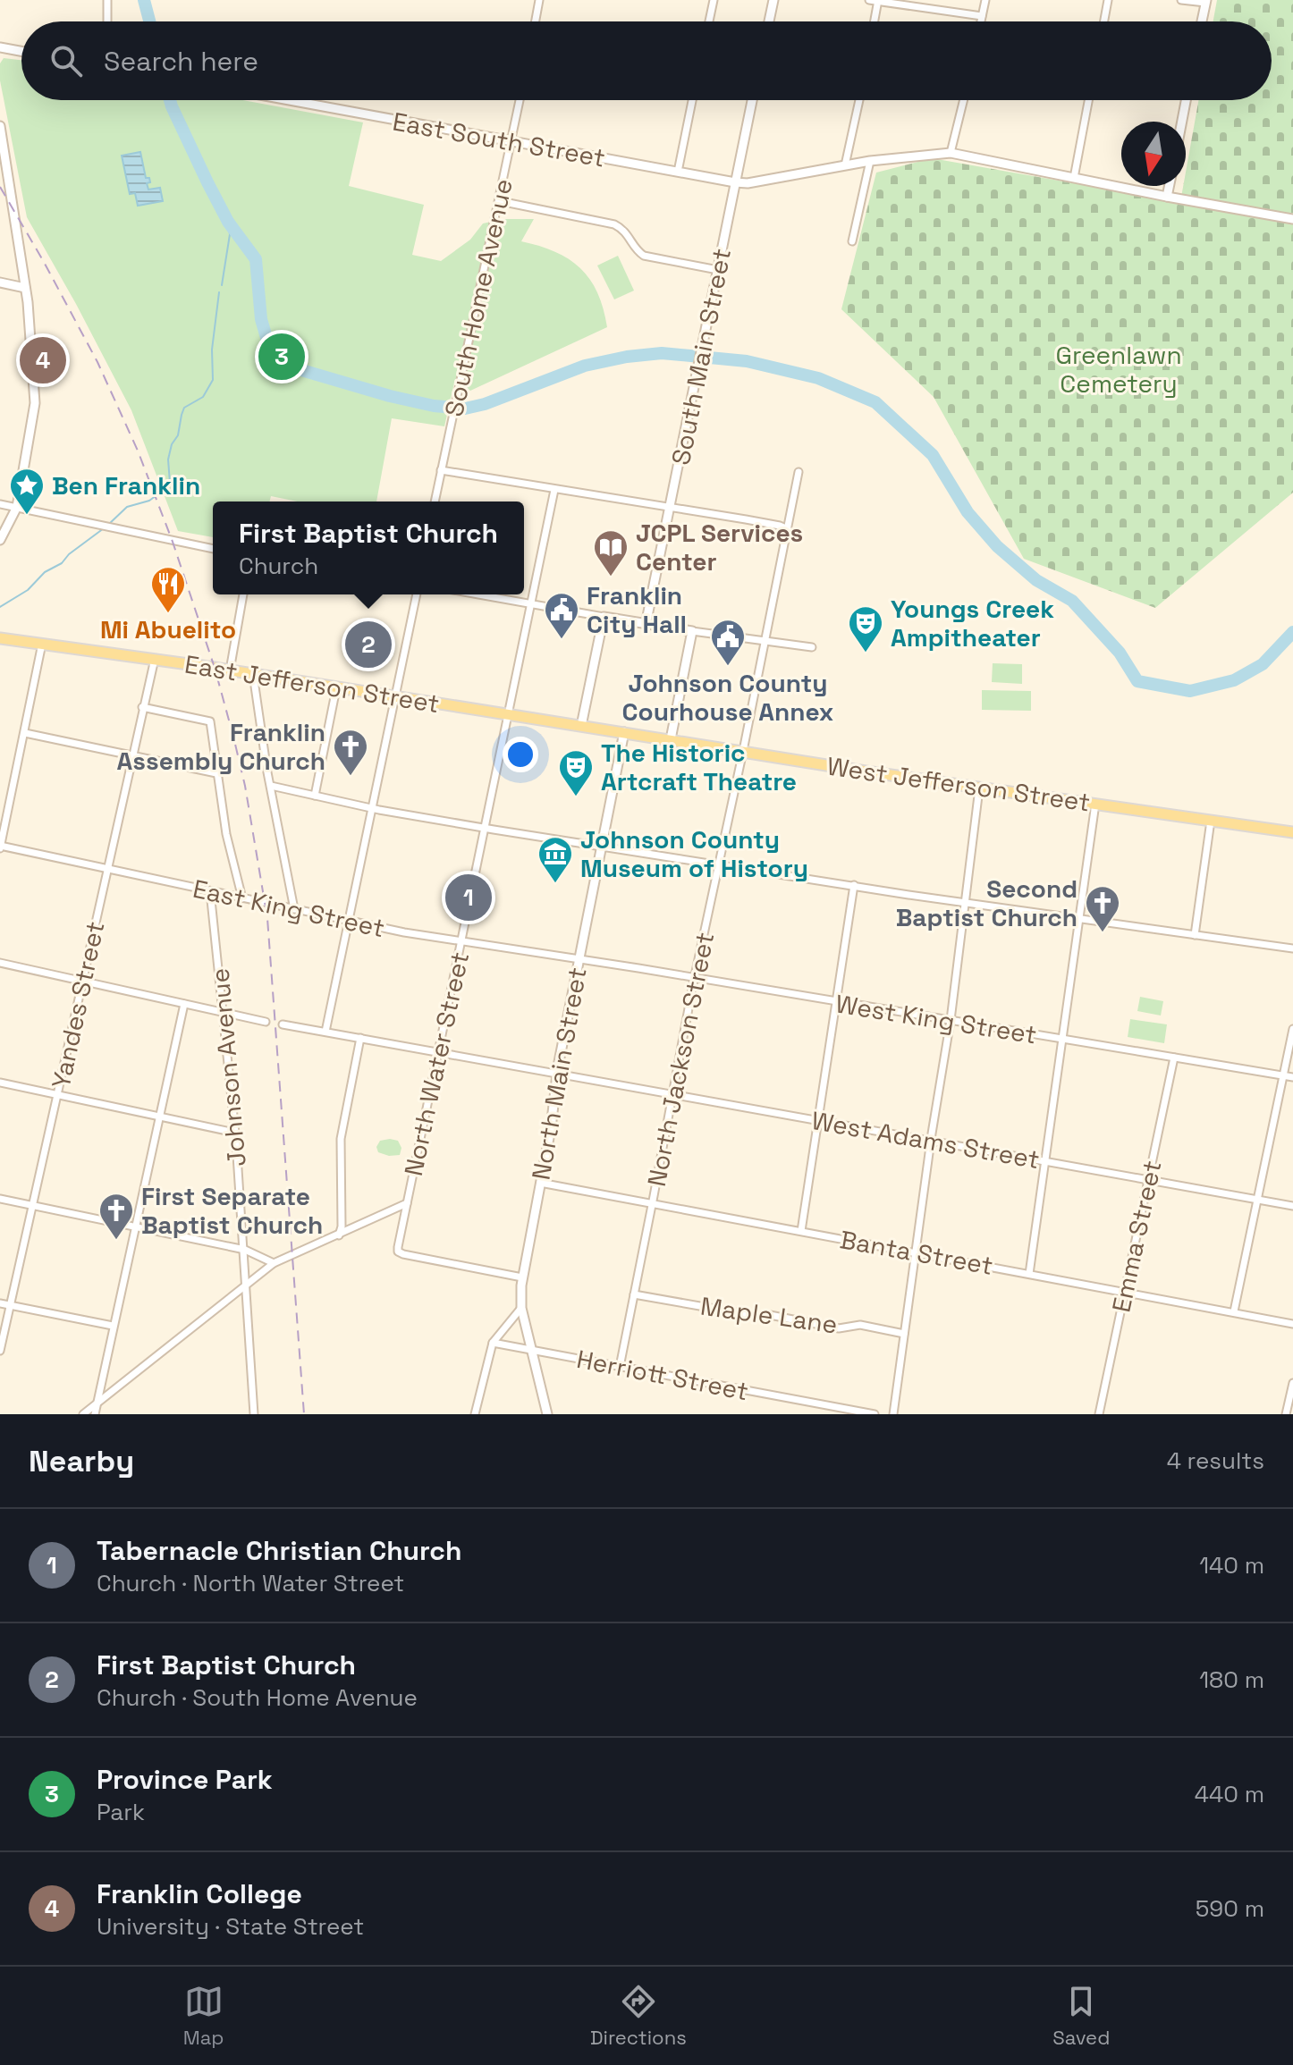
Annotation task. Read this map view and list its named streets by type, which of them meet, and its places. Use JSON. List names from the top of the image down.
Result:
{
  "streets": {
    "main road": ["East Jefferson Street", "West Jefferson Street"],
    "street": [
      "East South Street",
      "South Home Avenue",
      "South Main Street",
      "East King Street",
      "Yandes Street",
      "West King Street",
      "North Jackson Street",
      "North Water Street",
      "Johnson Avenue",
      "North Main Street",
      "West Adams Street",
      "Emma Street",
      "Banta Street",
      "Maple Lane",
      "Herriott Street"
    ]
  },
  "crossings": [
    ["East South Street", "South Home Avenue"],
    ["East South Street", "South Main Street"],
    ["East Jefferson Street", "West Jefferson Street"],
    ["East Jefferson Street", "Yandes Street"],
    ["East Jefferson Street", "North Water Street"],
    ["East Jefferson Street", "North Main Street"],
    ["West Jefferson Street", "North Jackson Street"],
    ["West Jefferson Street", "North Main Street"],
    ["East King Street", "Yandes Street"],
    ["East King Street", "West King Street"],
    ["East King Street", "North Water Street"],
    ["East King Street", "Johnson Avenue"],
    ["East King Street", "North Main Street"],
    ["West King Street", "North Jackson Street"],
    ["West King Street", "North Main Street"],
    ["West King Street", "Emma Street"],
    ["North Jackson Street", "West Adams Street"],
    ["North Jackson Street", "Banta Street"],
    ["North Jackson Street", "Maple Lane"],
    ["North Jackson Street", "Herriott Street"],
    ["North Water Street", "North Main Street"],
    ["North Water Street", "West Adams Street"],
    ["North Main Street", "West Adams Street"],
    ["North Main Street", "Banta Street"],
    ["North Main Street", "Herriott Street"],
    ["West Adams Street", "Emma Street"],
    ["Emma Street", "Banta Street"]
  ],
  "parks": ["Greenlawn Cemetery"],
  "places": {
    "place": ["Ben Franklin"],
    "library": ["JCPL Services Center"],
    "restaurant": ["Mi Abuelito"],
    "public building": ["Franklin City Hall", "Johnson County Courhouse Annex"],
    "theatre": ["Youngs Creek Ampitheater", "The Historic Artcraft Theatre"],
    "church": ["Franklin Assembly Church", "Second Baptist Church", "First Separate Baptist Church"],
    "museum": ["Johnson County Museum of History"]
  },
  "north": "bottom",
  "page": {
    "search": "Search here",
    "pins": [
      "3",
      "4",
      "2",
      "1"
    ],
    "popup": ["First Baptist Church", "Church"],
    "heading": ["Nearby", "4 results"],
    "list": [
      {
        "mark": "1",
        "name": "Tabernacle Christian Church",
        "note": "Church · North Water Street",
        "value": "140 m"
      },
      {
        "mark": "2",
        "name": "First Baptist Church",
        "note": "Church · South Home Avenue",
        "value": "180 m"
      },
      {
        "mark": "3",
        "name": "Province Park",
        "note": "Park",
        "value": "440 m"
      },
      {
        "mark": "4",
        "name": "Franklin College",
        "note": "University · State Street",
        "value": "590 m"
      }
    ],
    "nav": ["Map", "Directions", "Saved"]
  }
}
